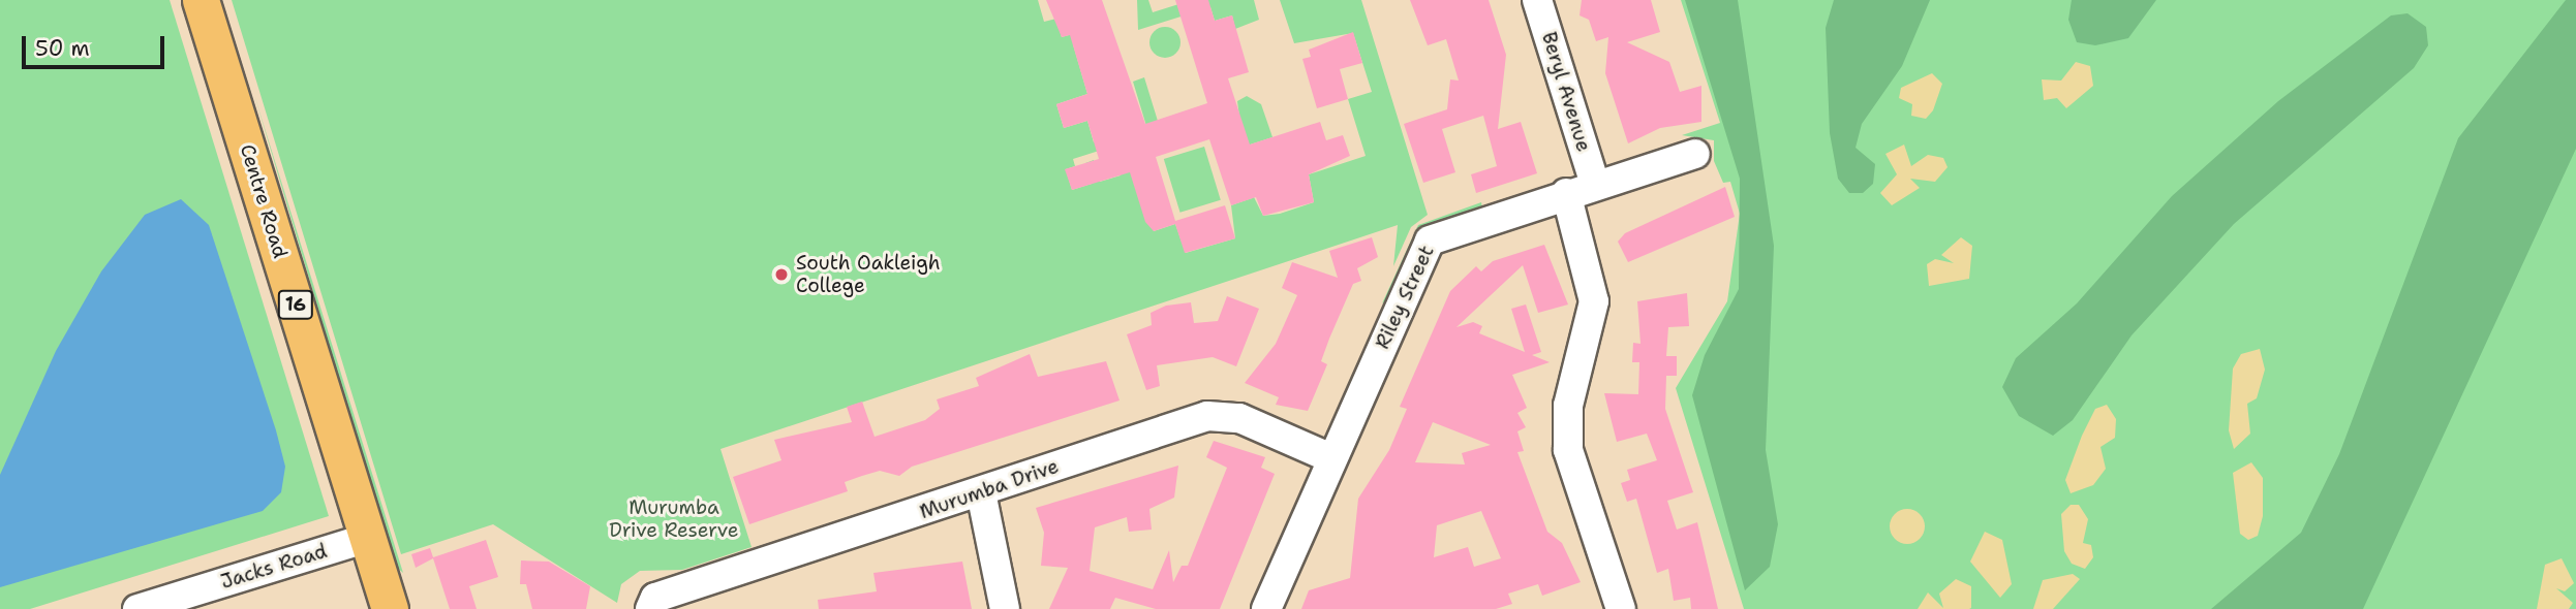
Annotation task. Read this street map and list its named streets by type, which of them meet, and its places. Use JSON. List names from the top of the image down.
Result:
{
  "streets": {
    "main road": ["Centre Road", "16"],
    "street": [
      "Beryl Avenue",
      "Riley Street",
      "Murumba Drive",
      "Jacks Road"
    ]
  },
  "crossings": [
    ["Beryl Avenue", "Riley Street"],
    ["Centre Road", "Jacks Road"],
    ["Riley Street", "Murumba Drive"]
  ],
  "parks": ["Murumba Drive Reserve"],
  "places": ["South Oakleigh College"],
  "scale_bar": "50 m"
}
